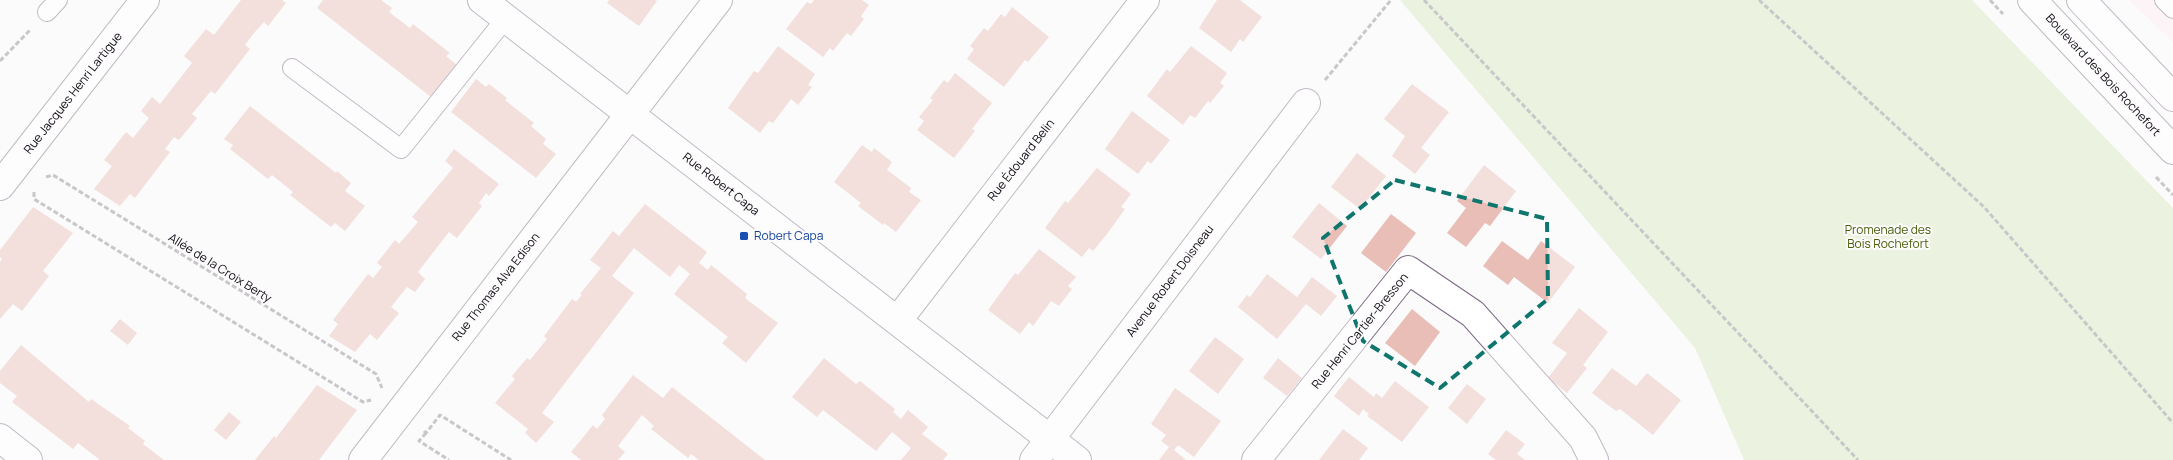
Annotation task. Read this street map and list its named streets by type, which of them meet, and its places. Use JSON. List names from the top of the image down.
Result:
{
  "streets": {
    "street": [
      "Boulevard des Bois Rochefort",
      "Rue Jacques Henri Lartigue",
      "Rue Édouard Belin",
      "Rue Robert Capa",
      "Avenue Robert Doisneau",
      "Rue Thomas Alva Edison",
      "Rue Henri Cartier-Bresson"
    ],
    "path": ["Allée de la Croix Berty"]
  },
  "crossings": [
    ["Rue Jacques Henri Lartigue", "Allée de la Croix Berty"],
    ["Rue Édouard Belin", "Rue Robert Capa"],
    ["Rue Robert Capa", "Avenue Robert Doisneau"],
    ["Rue Robert Capa", "Rue Thomas Alva Edison"],
    ["Allée de la Croix Berty", "Rue Thomas Alva Edison"]
  ],
  "parks": ["Promenade des Bois Rochefort"],
  "places": {
    "transit": ["Robert Capa"]
  }
}
